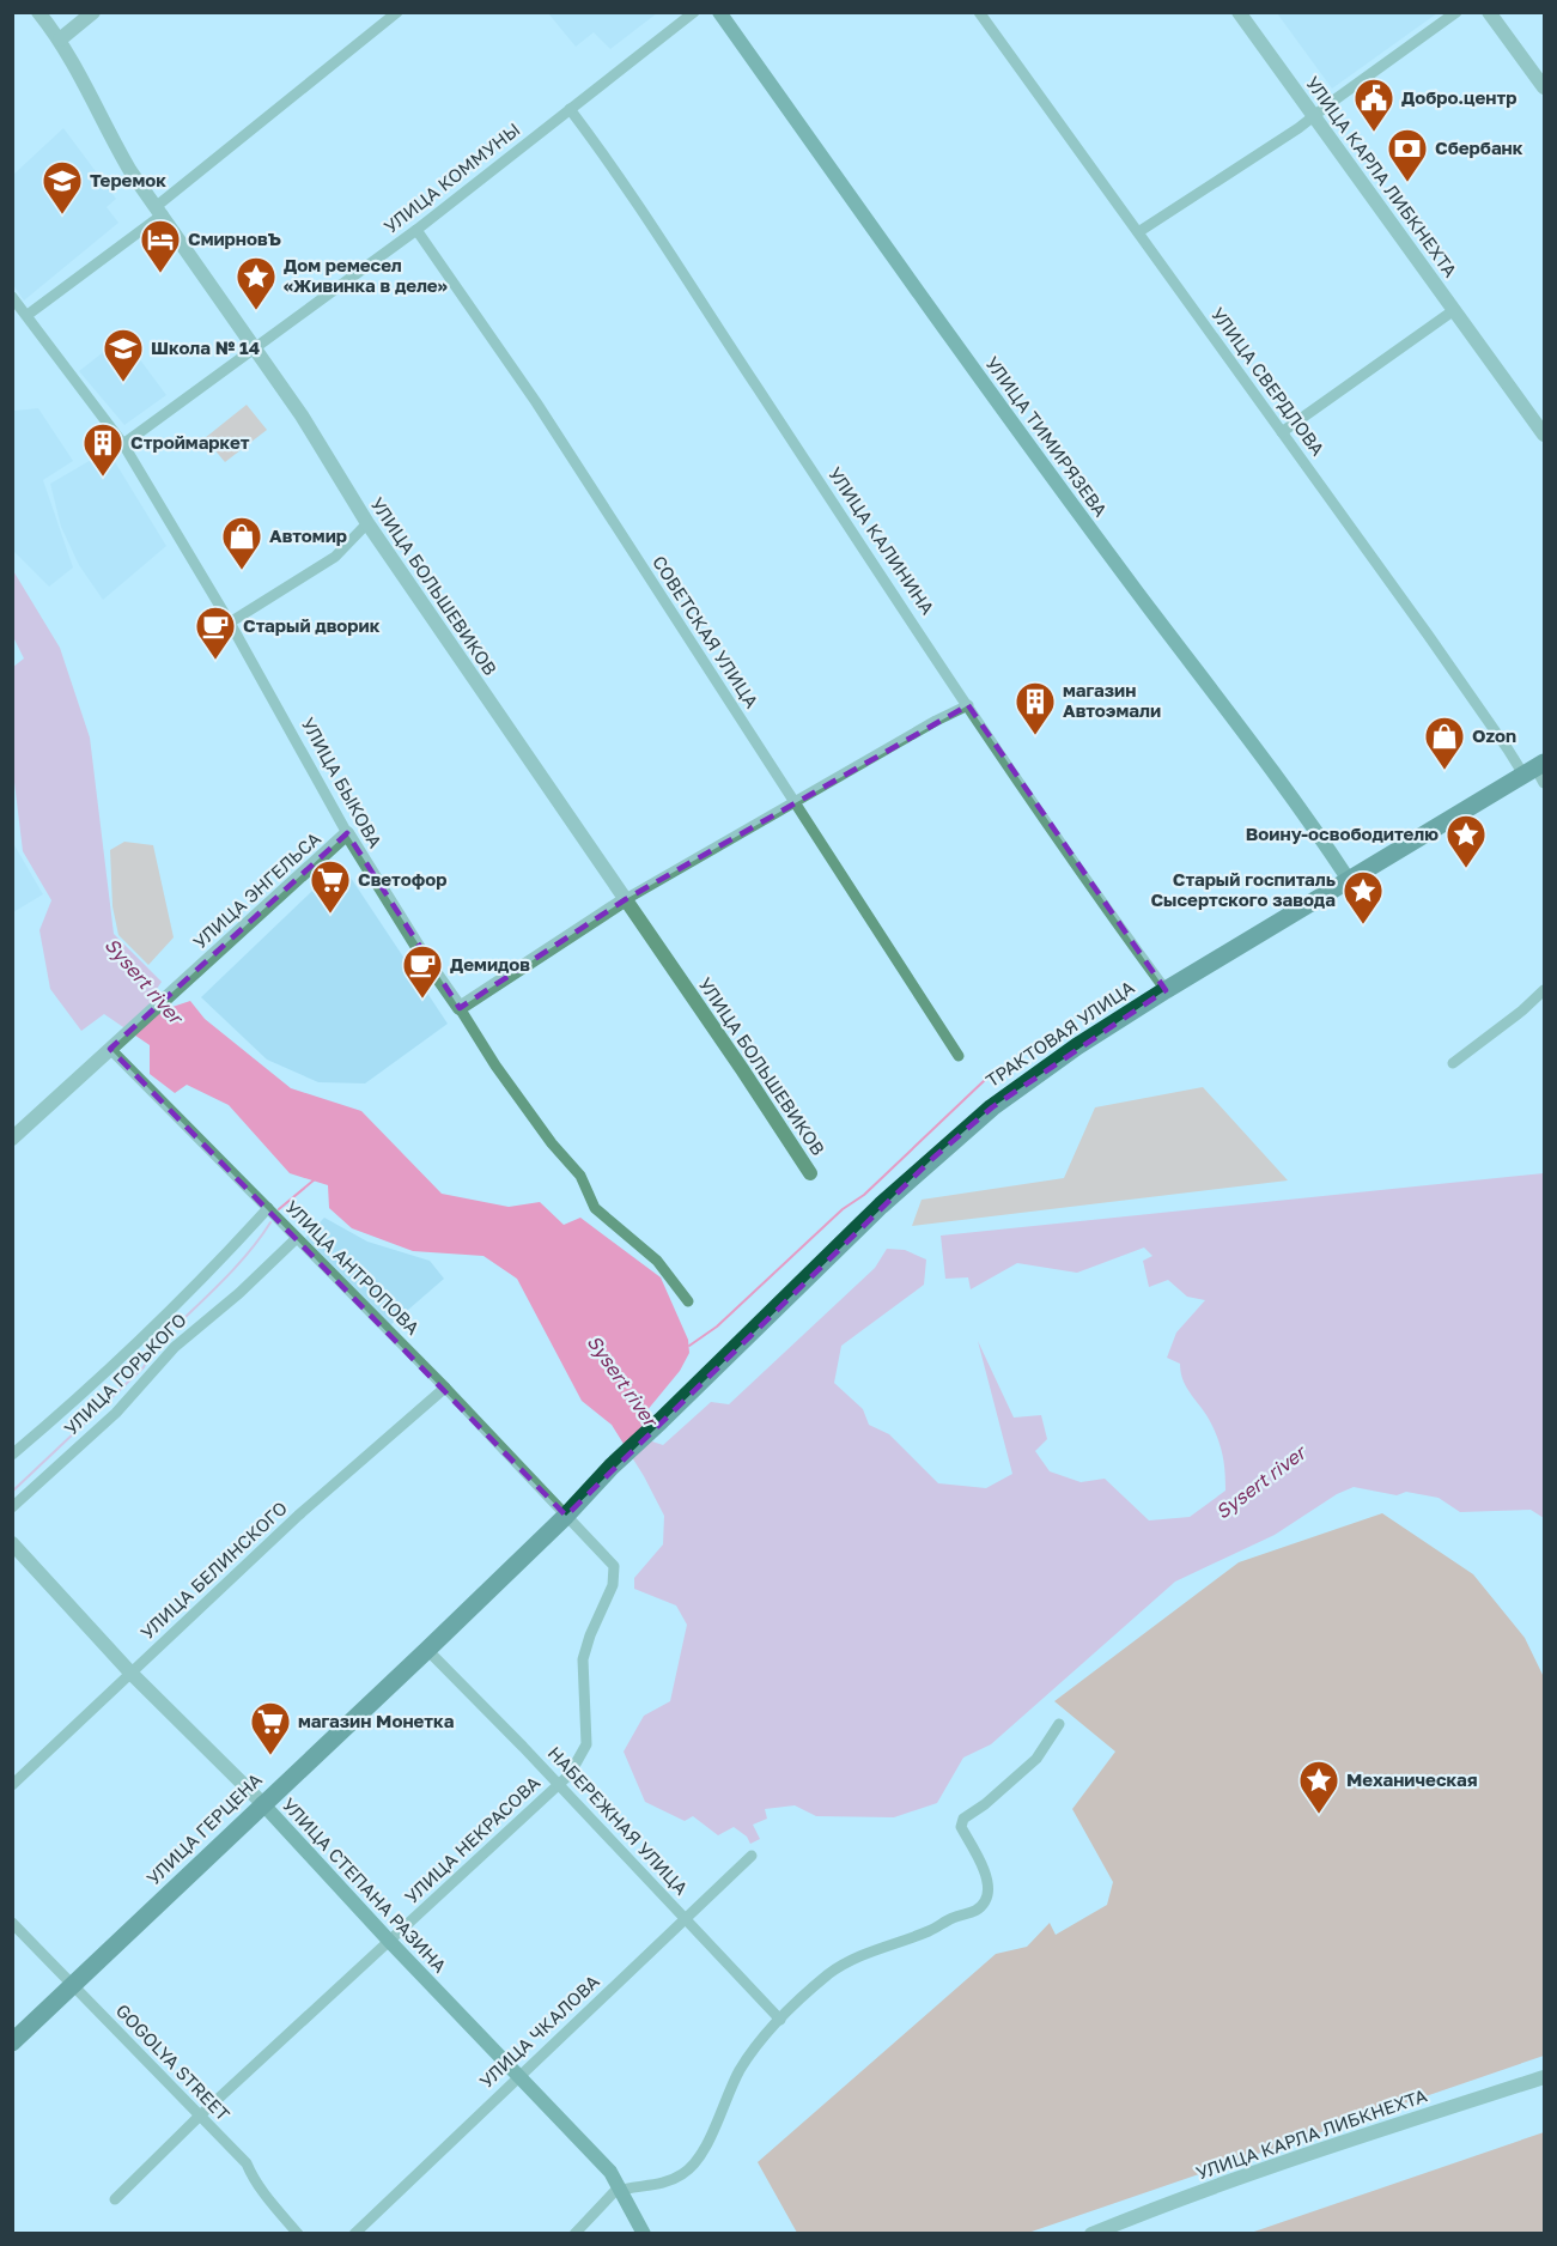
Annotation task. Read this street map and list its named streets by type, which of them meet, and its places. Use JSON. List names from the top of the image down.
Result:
{
  "streets": {
    "main road": [
      "УЛИЦА ТИМИРЯЗЕВА",
      "ТРАКТОВАЯ УЛИЦА",
      "УЛИЦА ГЕРЦЕНА",
      "УЛИЦА СТЕПАНА РАЗИНА"
    ],
    "street": [
      "УЛИЦА КАРЛА ЛИБКНЕХТА",
      "УЛИЦА КОММУНЫ",
      "УЛИЦА СВЕРДЛОВА",
      "УЛИЦА КАЛИНИНА",
      "УЛИЦА БОЛЬШЕВИКОВ",
      "СОВЕТСКАЯ УЛИЦА",
      "УЛИЦА БЫКОВА",
      "УЛИЦА ЭНГЕЛЬСА",
      "УЛИЦА АНТРОПОВА",
      "УЛИЦА ГОРЬКОГО",
      "УЛИЦА БЕЛИНСКОГО",
      "НАБЕРЕЖНАЯ УЛИЦА",
      "УЛИЦА НЕКРАСОВА",
      "УЛИЦА ЧКАЛОВА",
      "GOGOLYA STREET"
    ]
  },
  "crossings": [
    ["УЛИЦА КОММУНЫ", "УЛИЦА КАЛИНИНА"],
    ["УЛИЦА КОММУНЫ", "УЛИЦА БОЛЬШЕВИКОВ"],
    ["УЛИЦА КОММУНЫ", "СОВЕТСКАЯ УЛИЦА"],
    ["УЛИЦА КОММУНЫ", "УЛИЦА БЫКОВА"],
    ["УЛИЦА СВЕРДЛОВА", "ТРАКТОВАЯ УЛИЦА"],
    ["УЛИЦА ТИМИРЯЗЕВА", "ТРАКТОВАЯ УЛИЦА"],
    ["УЛИЦА КАЛИНИНА", "ТРАКТОВАЯ УЛИЦА"],
    ["УЛИЦА БЫКОВА", "УЛИЦА ЭНГЕЛЬСА"],
    ["УЛИЦА ЭНГЕЛЬСА", "УЛИЦА АНТРОПОВА"],
    ["ТРАКТОВАЯ УЛИЦА", "УЛИЦА ГЕРЦЕНА"],
    ["УЛИЦА АНТРОПОВА", "УЛИЦА ГОРЬКОГО"],
    ["УЛИЦА АНТРОПОВА", "УЛИЦА БЕЛИНСКОГО"],
    ["УЛИЦА АНТРОПОВА", "УЛИЦА ГЕРЦЕНА"],
    ["УЛИЦА АНТРОПОВА", "УЛИЦА НЕКРАСОВА"],
    ["УЛИЦА БЕЛИНСКОГО", "УЛИЦА СТЕПАНА РАЗИНА"],
    ["НАБЕРЕЖНАЯ УЛИЦА", "УЛИЦА ГЕРЦЕНА"],
    ["НАБЕРЕЖНАЯ УЛИЦА", "УЛИЦА НЕКРАСОВА"],
    ["НАБЕРЕЖНАЯ УЛИЦА", "УЛИЦА ЧКАЛОВА"],
    ["УЛИЦА ГЕРЦЕНА", "УЛИЦА СТЕПАНА РАЗИНА"],
    ["УЛИЦА ГЕРЦЕНА", "GOGOLYA STREET"],
    ["УЛИЦА НЕКРАСОВА", "УЛИЦА СТЕПАНА РАЗИНА"],
    ["УЛИЦА НЕКРАСОВА", "GOGOLYA STREET"],
    ["УЛИЦА СТЕПАНА РАЗИНА", "УЛИЦА ЧКАЛОВА"]
  ],
  "water": ["Sysert river"],
  "places": {
    "public building": ["Добро.центр"],
    "bank": ["Сбербанк"],
    "school or university": ["Теремок", "Школа № 14"],
    "hotel": ["СмирновЪ"],
    "place": [
      "Дом ремесел «Живинка в деле»",
      "Воину-освободителю",
      "Старый госпиталь Сысертского завода",
      "Механическая"
    ],
    "building": ["Строймаркет", "магазин Автоэмали"],
    "shop": ["Автомир", "Ozon"],
    "cafe": ["Старый дворик", "Демидов"],
    "supermarket": ["Светофор", "магазин Монетка"]
  }
}
